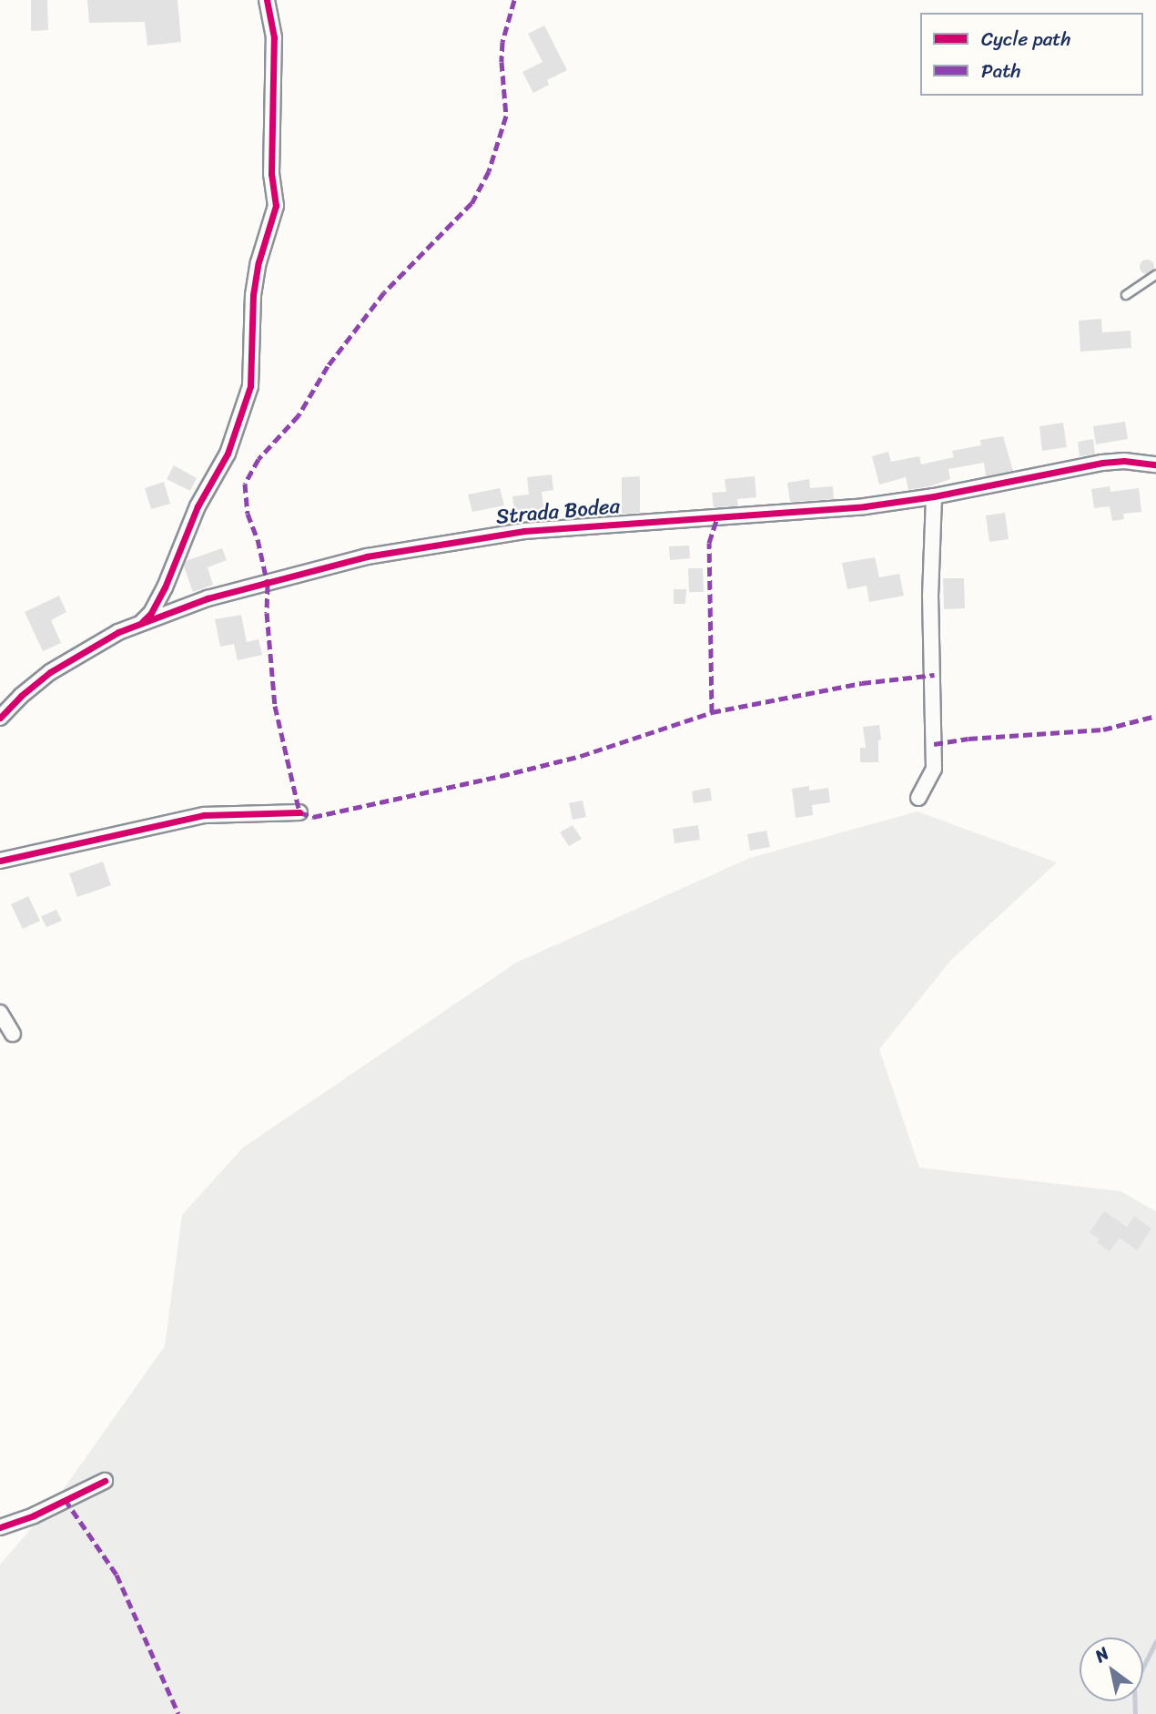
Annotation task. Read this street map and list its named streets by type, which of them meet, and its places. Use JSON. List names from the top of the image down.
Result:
{
  "streets": {
    "street": ["Strada Bodea"]
  },
  "legend": ["Cycle path", "Path"],
  "north": "top left"
}
